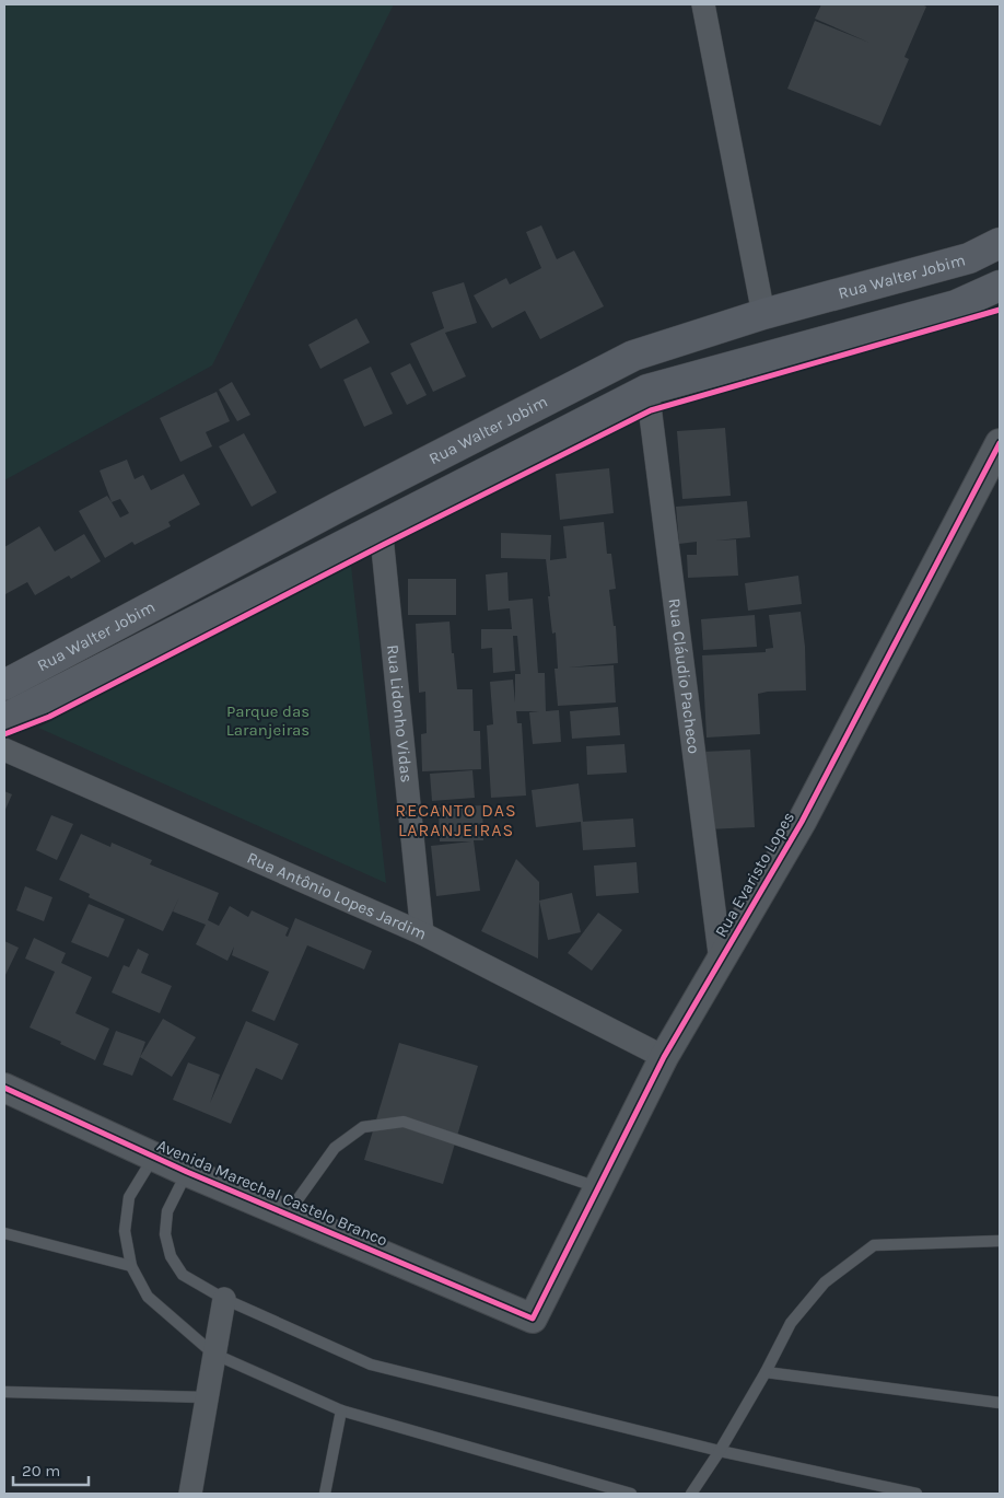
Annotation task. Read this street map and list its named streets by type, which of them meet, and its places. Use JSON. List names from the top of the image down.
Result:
{
  "streets": {
    "main road": ["Rua Walter Jobim"],
    "street": [
      "Rua Cláudio Pacheco",
      "Rua Lidonho Vidas",
      "Rua Evaristo Lopes",
      "Rua Antônio Lopes Jardim",
      "Avenida Marechal Castelo Branco"
    ]
  },
  "crossings": [
    ["Rua Walter Jobim", "Rua Cláudio Pacheco"],
    ["Rua Walter Jobim", "Rua Lidonho Vidas"],
    ["Rua Cláudio Pacheco", "Rua Evaristo Lopes"],
    ["Rua Lidonho Vidas", "Rua Antônio Lopes Jardim"],
    ["Rua Evaristo Lopes", "Rua Antônio Lopes Jardim"],
    ["Rua Evaristo Lopes", "Avenida Marechal Castelo Branco"]
  ],
  "districts": ["RECANTO DAS LARANJEIRAS"],
  "parks": ["Parque das Laranjeiras"],
  "scale_bar": "20 m"
}
